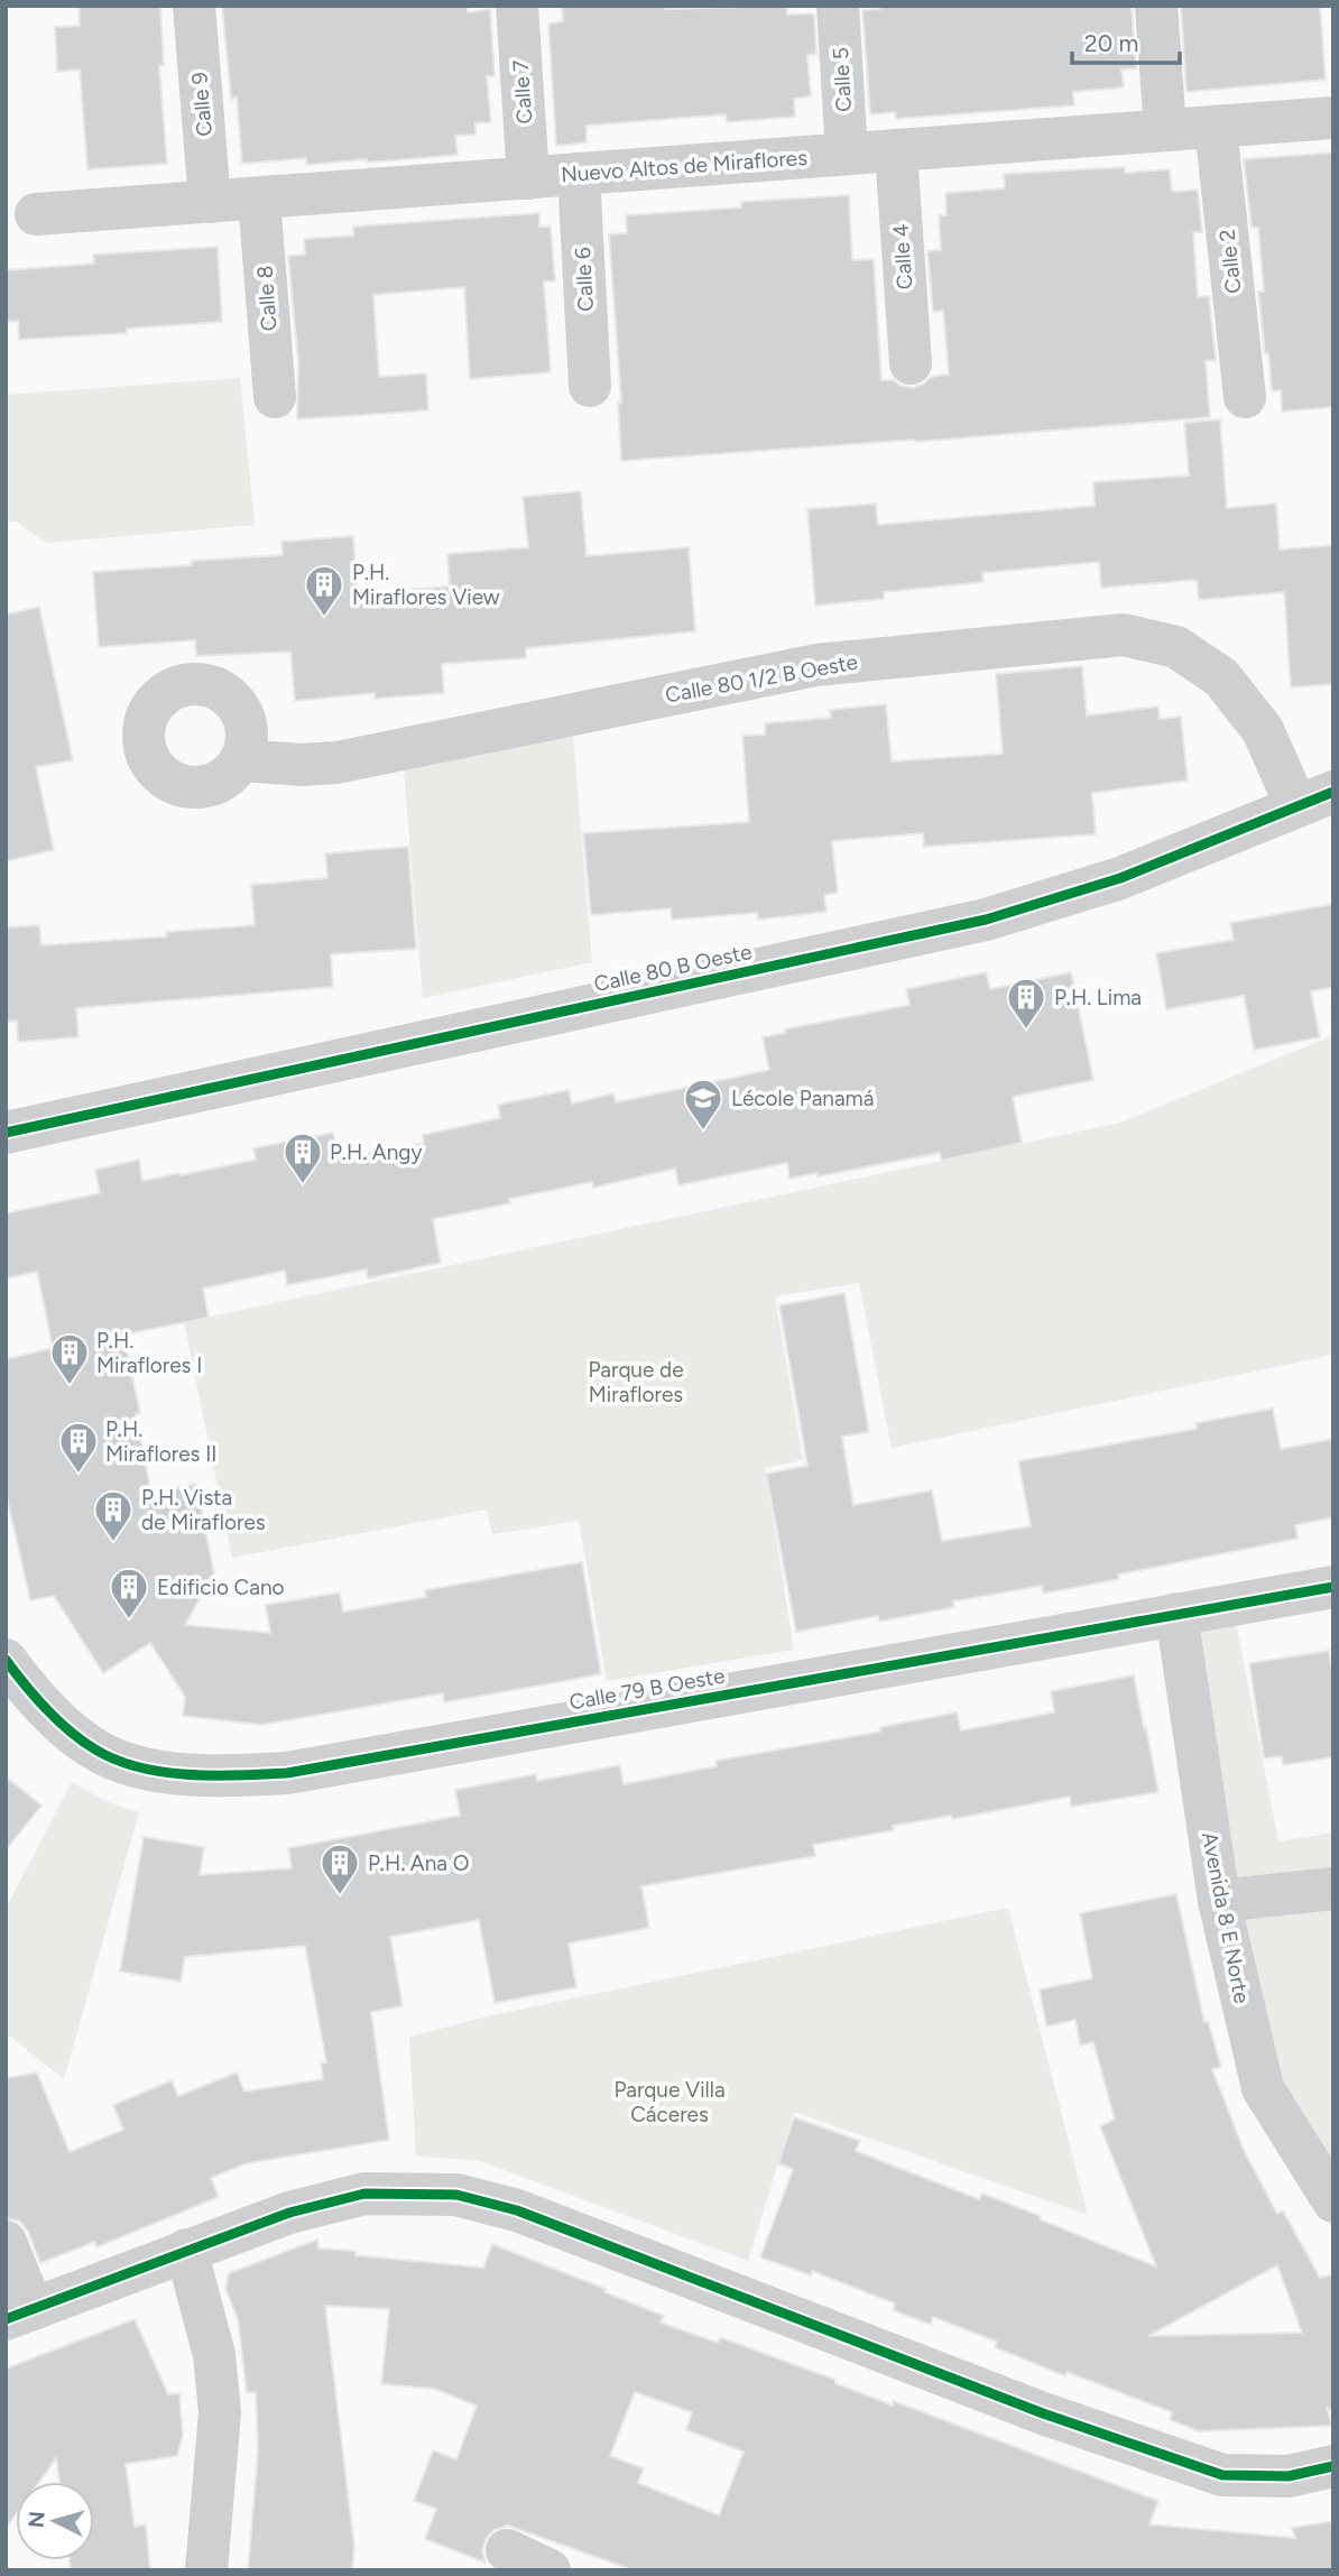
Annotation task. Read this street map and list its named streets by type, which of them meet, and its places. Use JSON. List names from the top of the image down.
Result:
{
  "streets": {
    "street": [
      "Calle 5",
      "Calle 7",
      "Calle 9",
      "Nuevo Altos de Miraflores",
      "Calle 4",
      "Calle 2",
      "Calle 6",
      "Calle 8",
      "Calle 80 1/2 B Oeste",
      "Calle 80 B Oeste",
      "Calle 79 B Oeste",
      "Avenida 8 E Norte"
    ]
  },
  "crossings": [
    ["Calle 5", "Nuevo Altos de Miraflores"],
    ["Calle 7", "Nuevo Altos de Miraflores"],
    ["Calle 9", "Nuevo Altos de Miraflores"],
    ["Nuevo Altos de Miraflores", "Calle 4"],
    ["Nuevo Altos de Miraflores", "Calle 2"],
    ["Nuevo Altos de Miraflores", "Calle 6"],
    ["Nuevo Altos de Miraflores", "Calle 8"],
    ["Calle 80 1/2 B Oeste", "Calle 80 B Oeste"],
    ["Calle 79 B Oeste", "Avenida 8 E Norte"]
  ],
  "parks": ["Parque de Miraflores", "Parque Villa Cáceres"],
  "places": {
    "building": [
      "P.H. Miraflores View",
      "P.H. Lima",
      "P.H. Angy",
      "P.H. Miraflores I",
      "P.H. Miraflores II",
      "P.H. Vista de Miraflores",
      "Edificio Cano",
      "P.H. Ana O"
    ],
    "school or university": ["Lécole Panamá"]
  },
  "scale_bar": "20 m",
  "north": "left"
}
